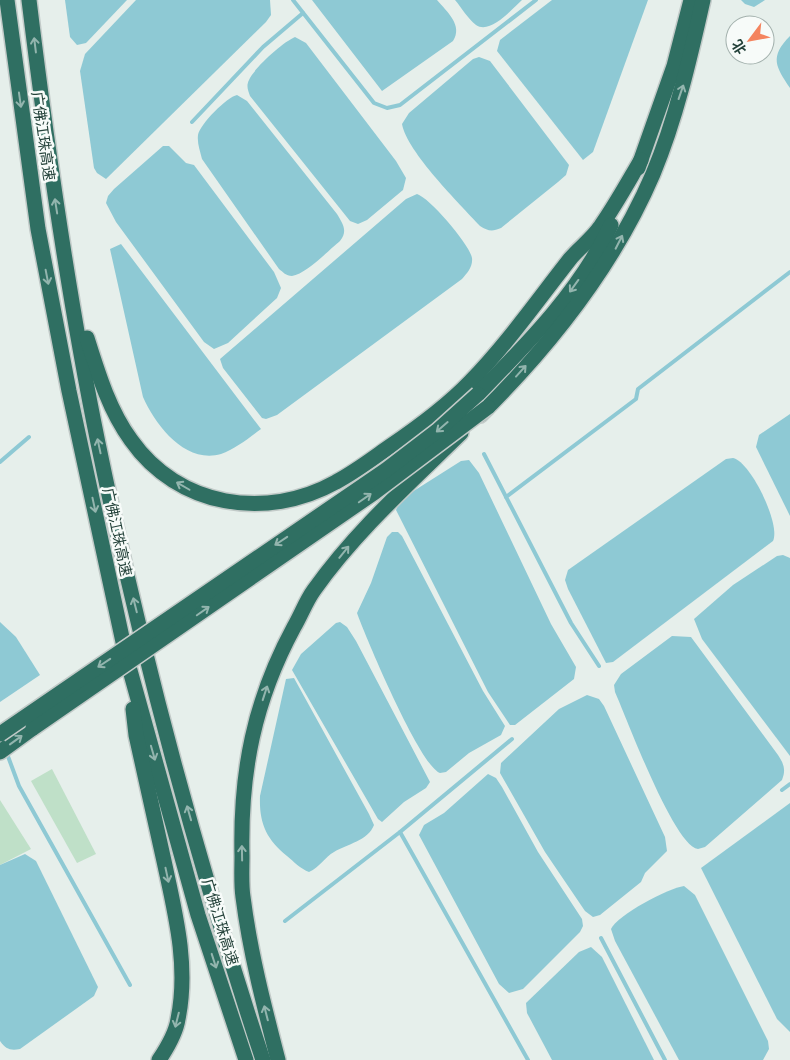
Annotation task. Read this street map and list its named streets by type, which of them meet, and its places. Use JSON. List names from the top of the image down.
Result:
{
  "streets": {
    "highway": ["广佛江珠高速"]
  },
  "north": "bottom left"
}
